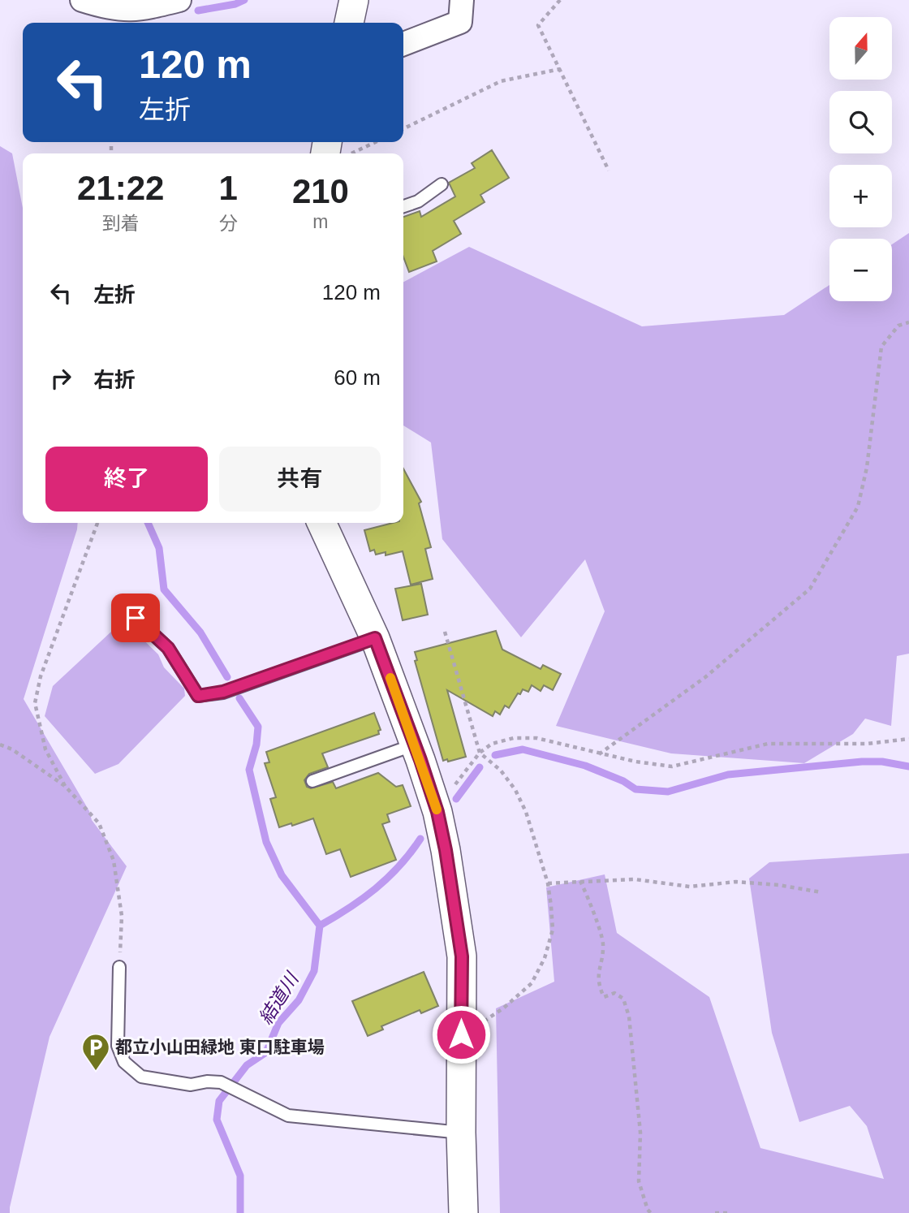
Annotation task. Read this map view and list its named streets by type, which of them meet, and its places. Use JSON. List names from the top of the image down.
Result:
{
  "water": ["結道川"],
  "places": {
    "parking": ["都立小山田緑地 東口駐車場"]
  },
  "north": "top",
  "page": {
    "map_buttons": ["+", "−"],
    "turn": ["120 m", "左折"],
    "eta": [
      "21:22",
      "到着",
      "1",
      "分",
      "210",
      "m"
    ],
    "list": [
      {
        "name": "左折",
        "value": "120 m"
      },
      {
        "name": "右折",
        "value": "60 m"
      }
    ],
    "buttons": ["終了", "共有"]
  }
}
